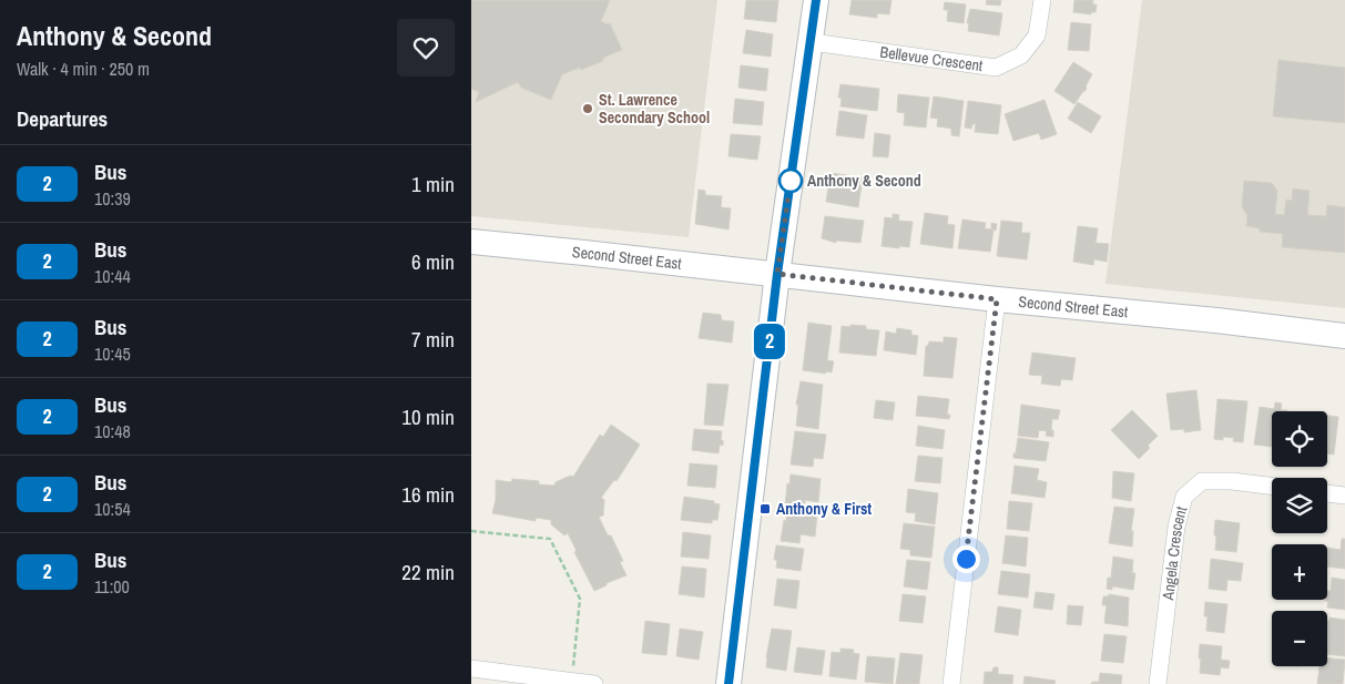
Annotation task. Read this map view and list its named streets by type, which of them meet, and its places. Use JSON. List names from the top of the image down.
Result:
{
  "streets": {
    "main road": ["Second Street East"],
    "street": ["Bellevue Crescent", "Angela Crescent"]
  },
  "places": {
    "other": ["St. Lawrence Secondary School", "Anthony & Second"],
    "transit": ["Anthony & First"]
  },
  "lines": ["bus line 2"],
  "page": {
    "heading": [
      ["Anthony & Second", "Walk · 4 min · 250 m"],
      "Departures"
    ],
    "on_map": "2",
    "list": [
      {
        "mark": "2",
        "name": "Bus",
        "note": "10:39",
        "value": "1 min"
      },
      {
        "mark": "2",
        "name": "Bus",
        "note": "10:44",
        "value": "6 min"
      },
      {
        "mark": "2",
        "name": "Bus",
        "note": "10:45",
        "value": "7 min"
      },
      {
        "mark": "2",
        "name": "Bus",
        "note": "10:48",
        "value": "10 min"
      },
      {
        "mark": "2",
        "name": "Bus",
        "note": "10:54",
        "value": "16 min"
      },
      {
        "mark": "2",
        "name": "Bus",
        "note": "11:00",
        "value": "22 min"
      }
    ],
    "map_buttons": ["+", "−"]
  }
}
